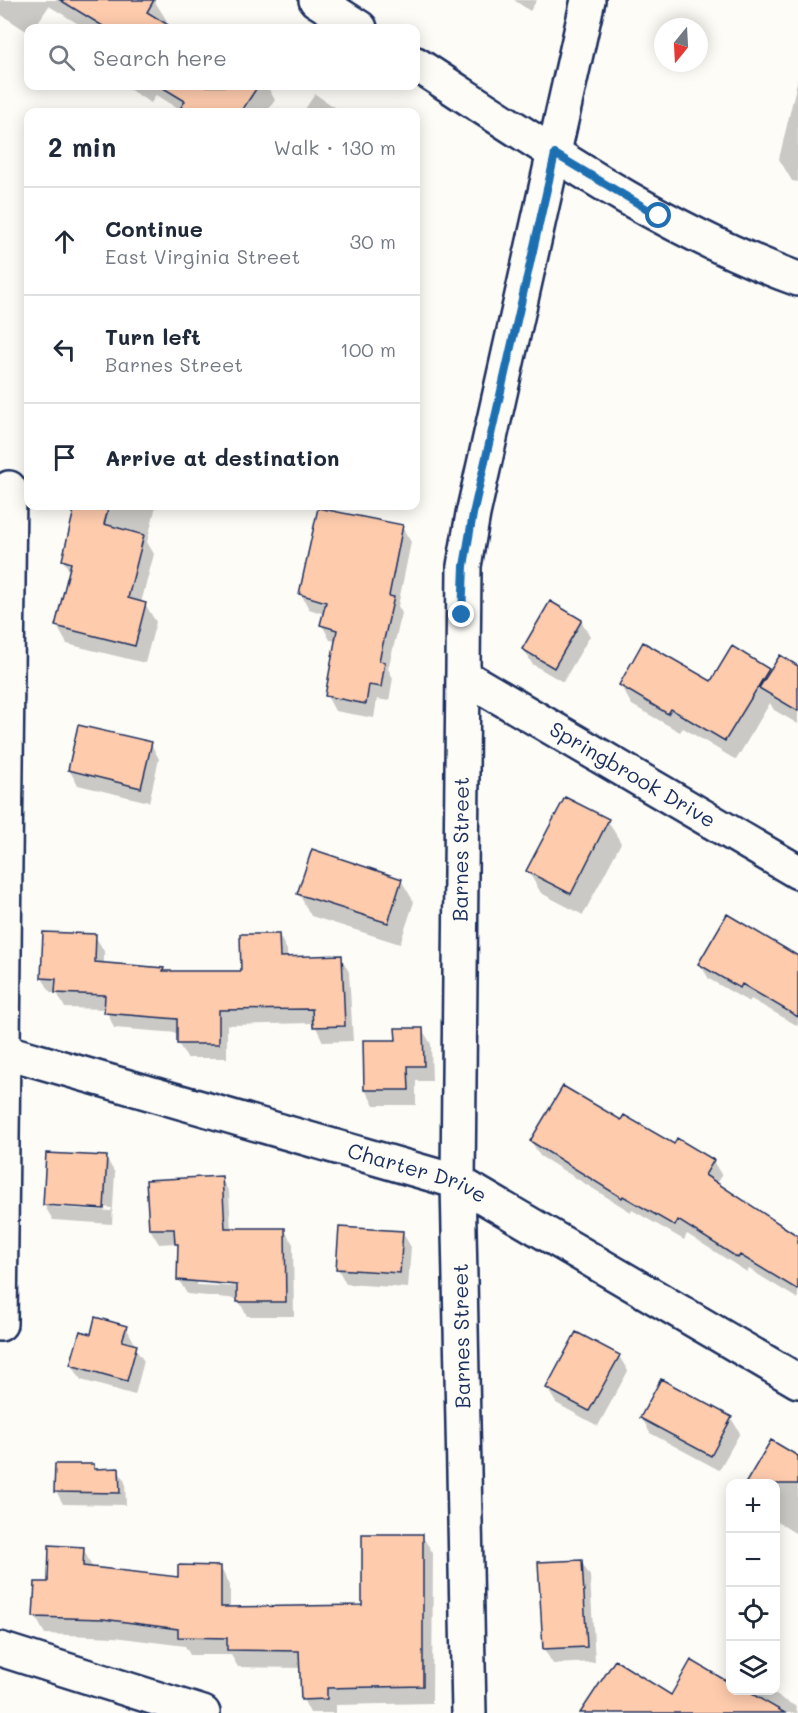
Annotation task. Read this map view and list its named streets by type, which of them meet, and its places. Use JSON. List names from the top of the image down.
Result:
{
  "streets": {
    "street": ["Springbrook Drive", "Barnes Street", "Charter Drive"]
  },
  "crossings": [
    ["Springbrook Drive", "Barnes Street"],
    ["Barnes Street", "Charter Drive"]
  ],
  "north": "bottom",
  "page": {
    "search": "Search here",
    "heading": ["2 min", "Walk · 130 m"],
    "list": [
      ["Continue", "East Virginia Street", "30 m"],
      ["Turn left", "Barnes Street", "100 m"],
      "Arrive at destination"
    ],
    "map_buttons": ["+", "−"]
  }
}
